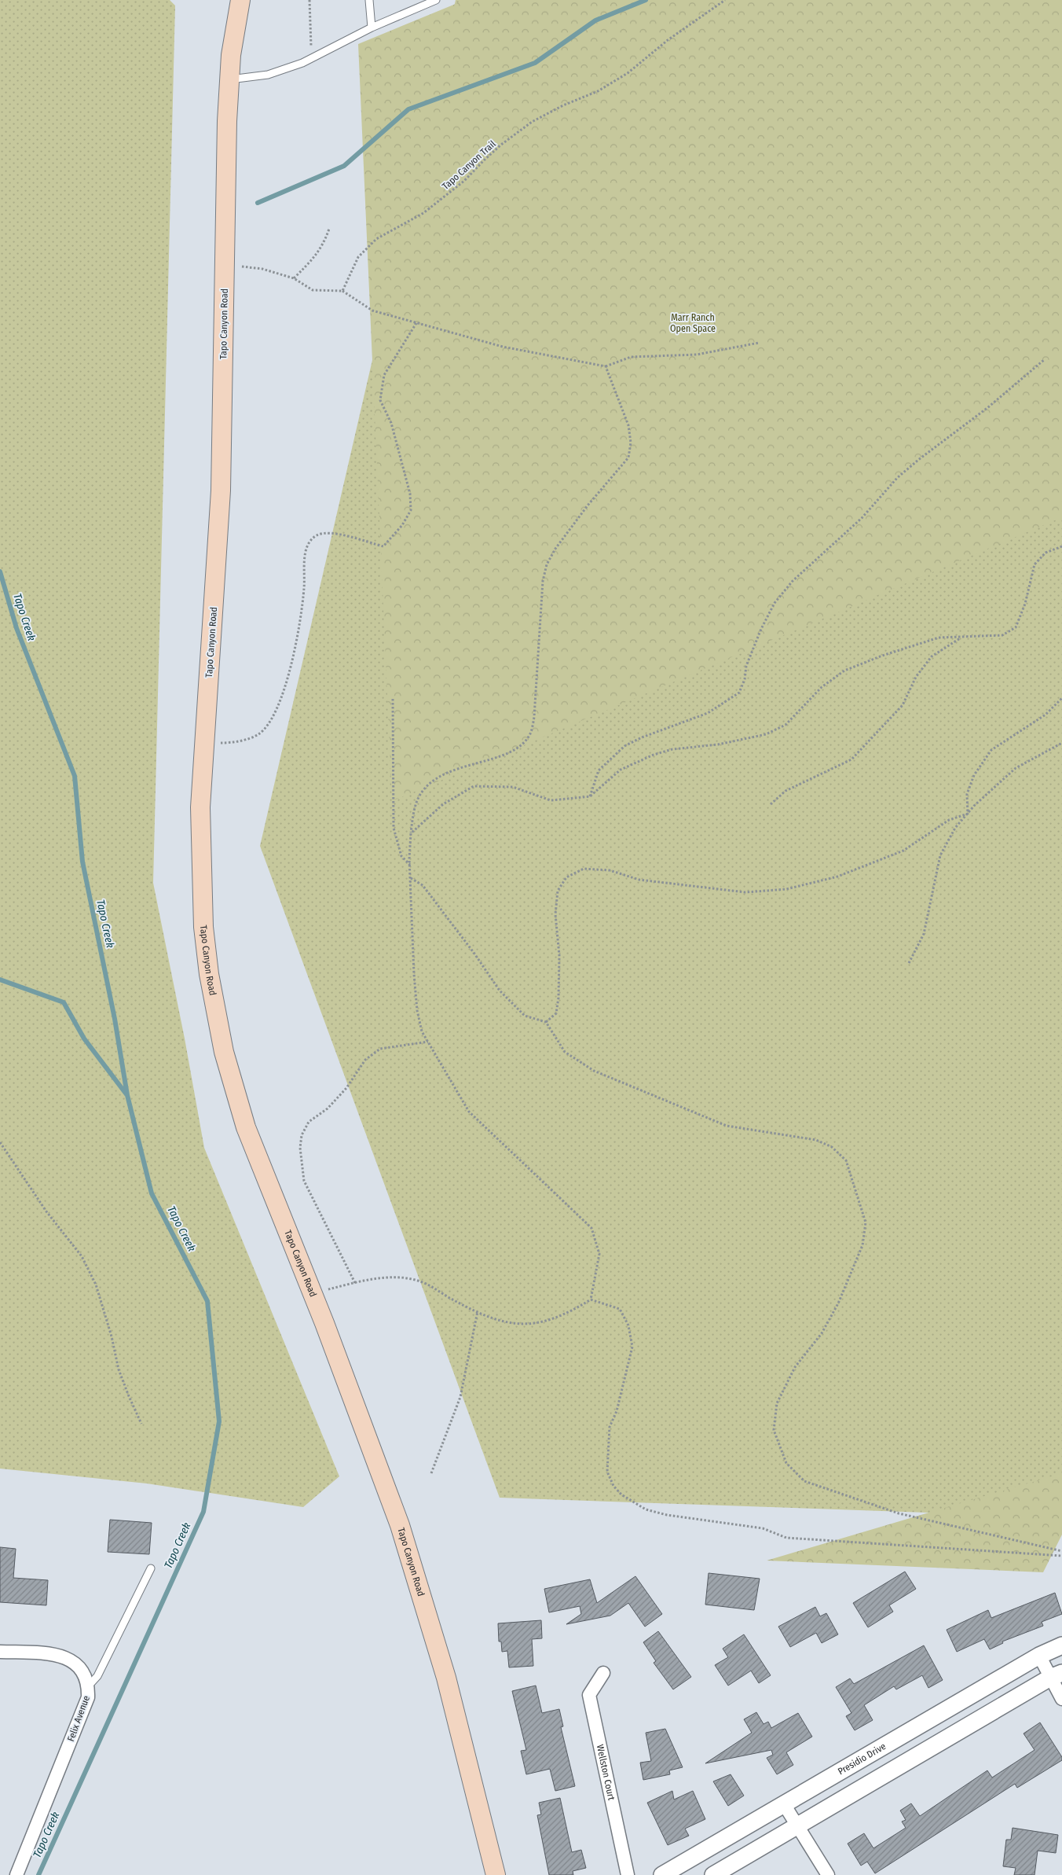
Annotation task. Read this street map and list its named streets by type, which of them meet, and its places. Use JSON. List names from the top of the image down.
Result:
{
  "streets": {
    "main road": ["Tapo Canyon Road"],
    "street": ["Felix Avenue", "Presidio Drive", "Wellston Court"],
    "path": ["Tapo Canyon Trail"]
  },
  "water": ["Tapo Creek"],
  "parks": ["Marr Ranch Open Space"]
}
